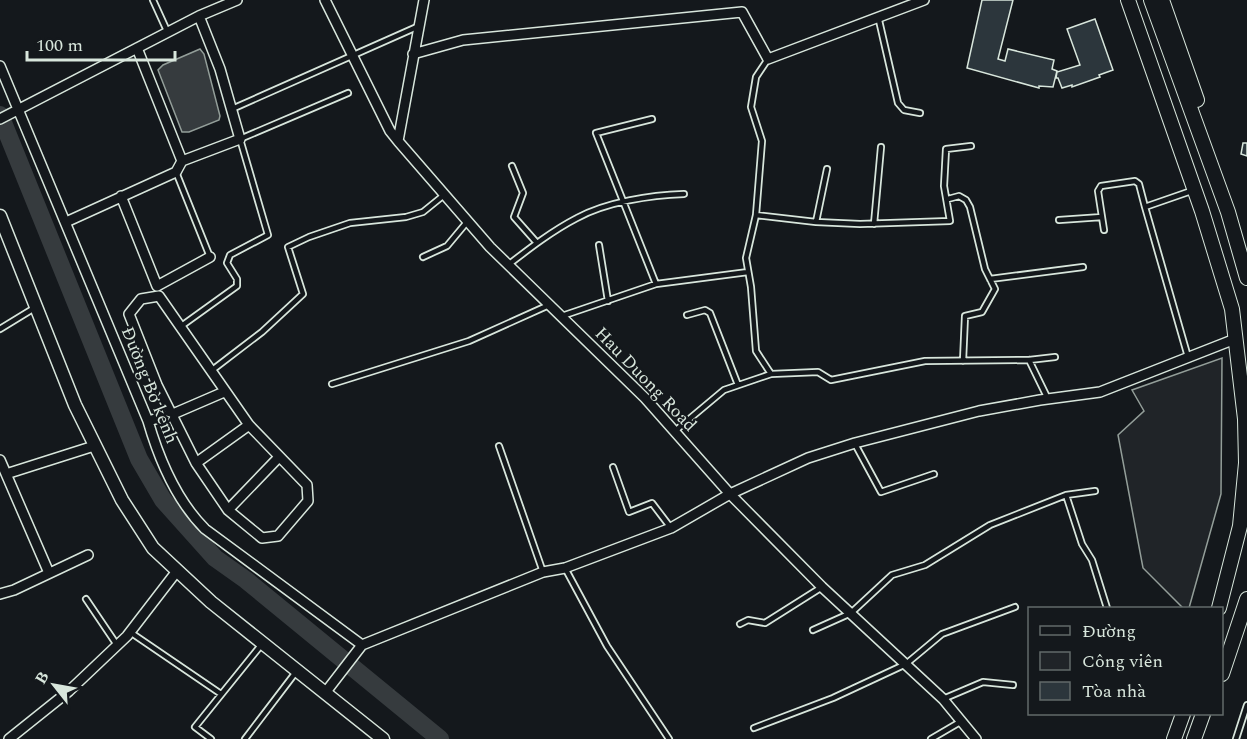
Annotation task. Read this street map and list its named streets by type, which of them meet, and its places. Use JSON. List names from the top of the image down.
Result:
{
  "streets": {
    "street": ["Hau Duong Road", "Đường Bờ kênh"]
  },
  "legend": ["Đường", "Công viên", "Tòa nhà"],
  "scale_bar": "100 m",
  "north": "top left"
}
